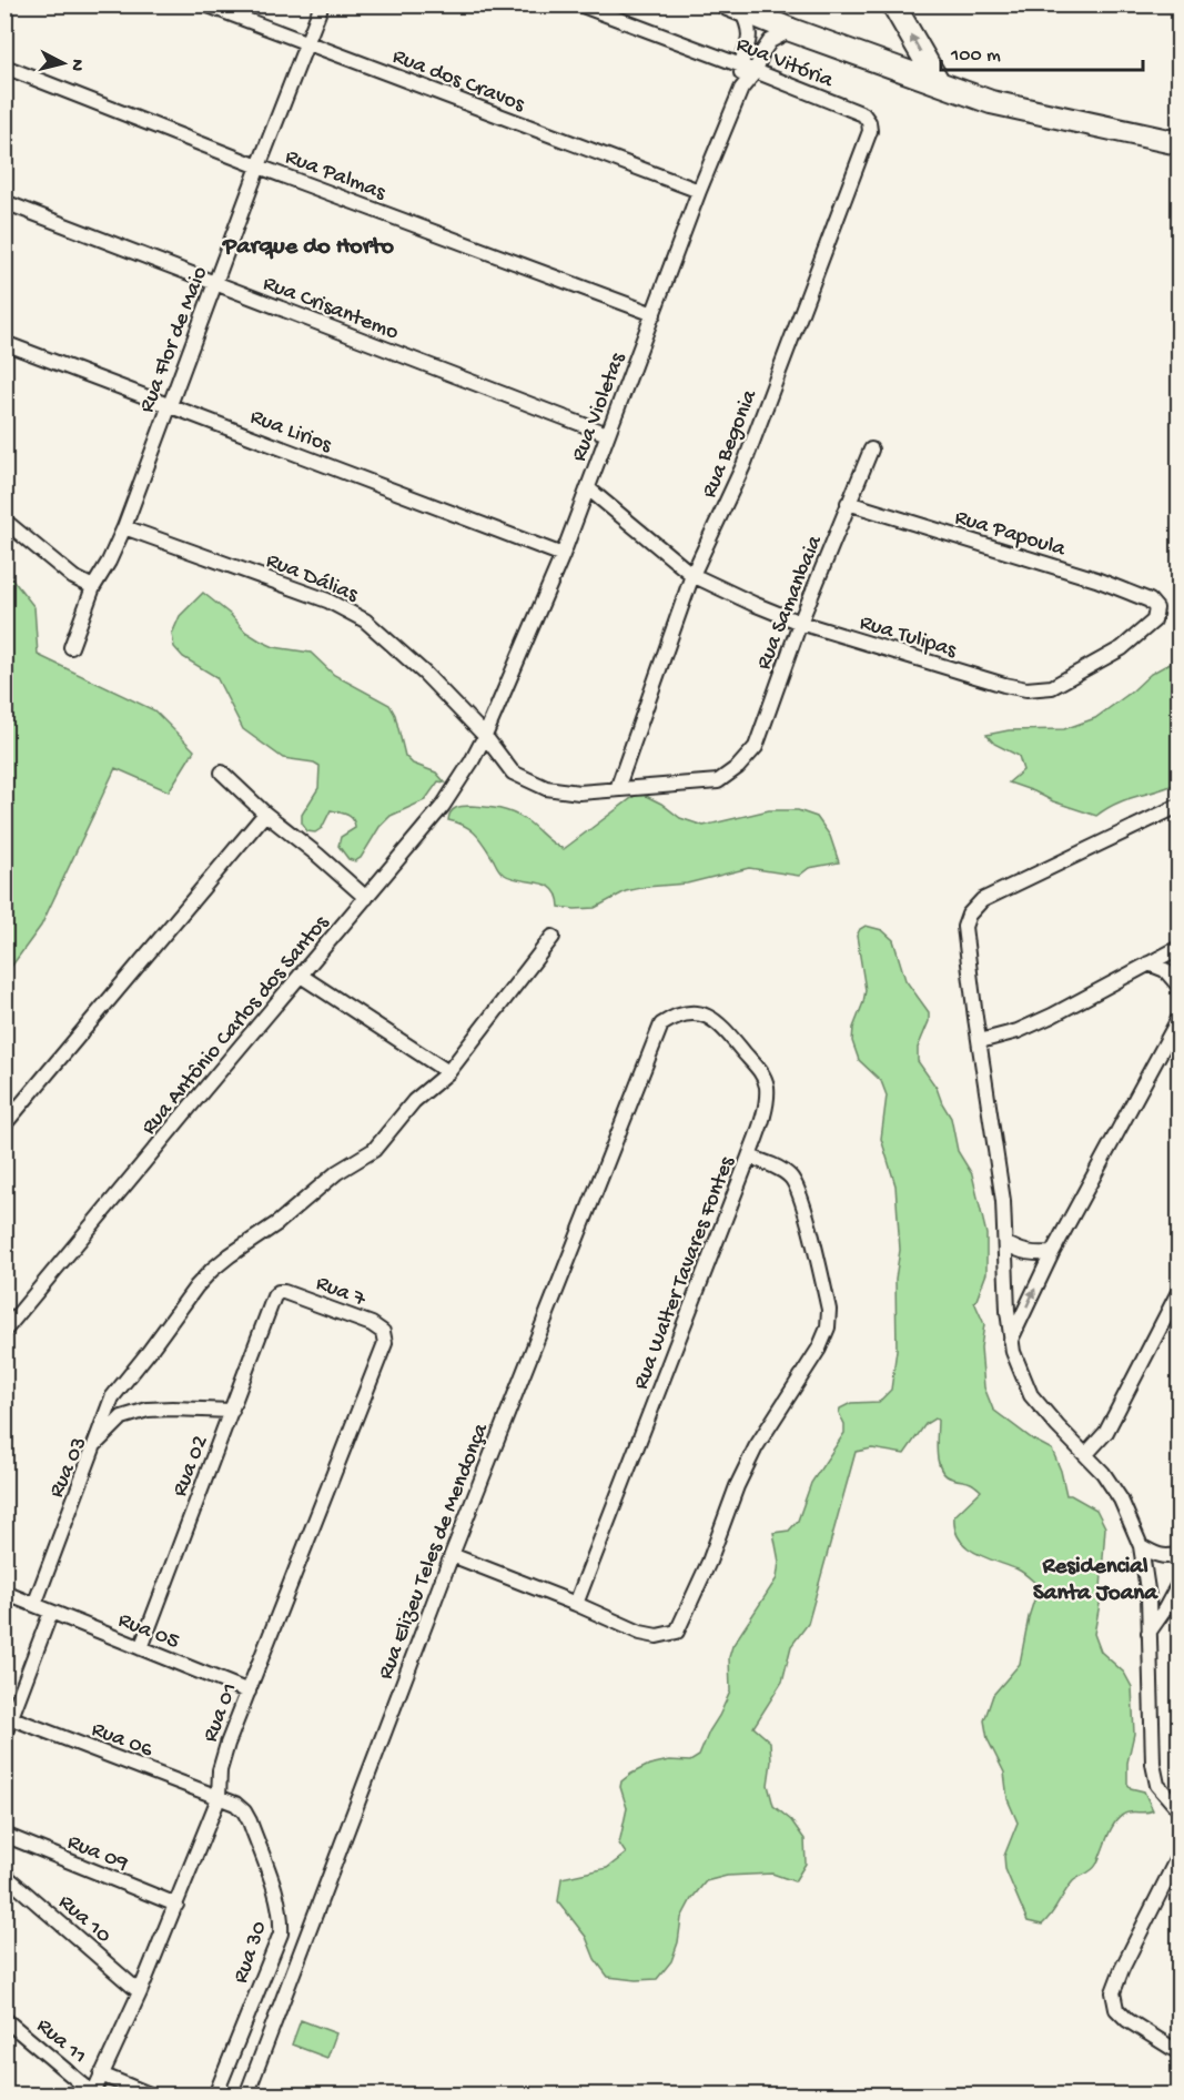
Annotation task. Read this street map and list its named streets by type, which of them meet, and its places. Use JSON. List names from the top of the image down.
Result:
{
  "streets": {
    "street": [
      "Rua Vitória",
      "Rua dos Cravos",
      "Rua Palmas",
      "Rua Crisantemo",
      "Rua Flor de Maio",
      "Rua Violetas",
      "Rua Lirios",
      "Rua Begonia",
      "Rua Papoula",
      "Rua Dálias",
      "Rua Samanbaia",
      "Rua Tulipas",
      "Rua Antônio Carlos dos Santos",
      "Rua Walter Tavares Fontes",
      "Rua 7",
      "Rua 02",
      "Rua 03",
      "Rua Elizeu Teles de Mendonça",
      "Rua 05",
      "Rua 01",
      "Rua 06",
      "Rua 09",
      "Rua 10",
      "Rua 30",
      "Rua 11"
    ]
  },
  "crossings": [
    ["Rua Vitória", "Rua Violetas"],
    ["Rua Vitória", "Rua Begonia"],
    ["Rua dos Cravos", "Rua Flor de Maio"],
    ["Rua dos Cravos", "Rua Violetas"],
    ["Rua Palmas", "Rua Flor de Maio"],
    ["Rua Palmas", "Rua Violetas"],
    ["Rua Crisantemo", "Rua Flor de Maio"],
    ["Rua Crisantemo", "Rua Violetas"],
    ["Rua Flor de Maio", "Rua Lirios"],
    ["Rua Flor de Maio", "Rua Dálias"],
    ["Rua Violetas", "Rua Lirios"],
    ["Rua Violetas", "Rua Dálias"],
    ["Rua Violetas", "Rua Tulipas"],
    ["Rua Violetas", "Rua Antônio Carlos dos Santos"],
    ["Rua Begonia", "Rua Dálias"],
    ["Rua Begonia", "Rua Tulipas"],
    ["Rua Papoula", "Rua Samanbaia"],
    ["Rua Papoula", "Rua Tulipas"],
    ["Rua Dálias", "Rua Samanbaia"],
    ["Rua Dálias", "Rua Antônio Carlos dos Santos"],
    ["Rua Samanbaia", "Rua Tulipas"],
    ["Rua Walter Tavares Fontes", "Rua Elizeu Teles de Mendonça"],
    ["Rua 7", "Rua 02"],
    ["Rua 7", "Rua 01"],
    ["Rua 02", "Rua 03"],
    ["Rua 02", "Rua 05"],
    ["Rua 03", "Rua 05"],
    ["Rua 05", "Rua 01"],
    ["Rua 01", "Rua 06"],
    ["Rua 01", "Rua 09"],
    ["Rua 01", "Rua 10"],
    ["Rua 01", "Rua 30"],
    ["Rua 01", "Rua 11"],
    ["Rua 06", "Rua 30"]
  ],
  "districts": ["Parque do Horto", "Residencial Santa Joana"],
  "scale_bar": "100 m",
  "north": "right"
}
